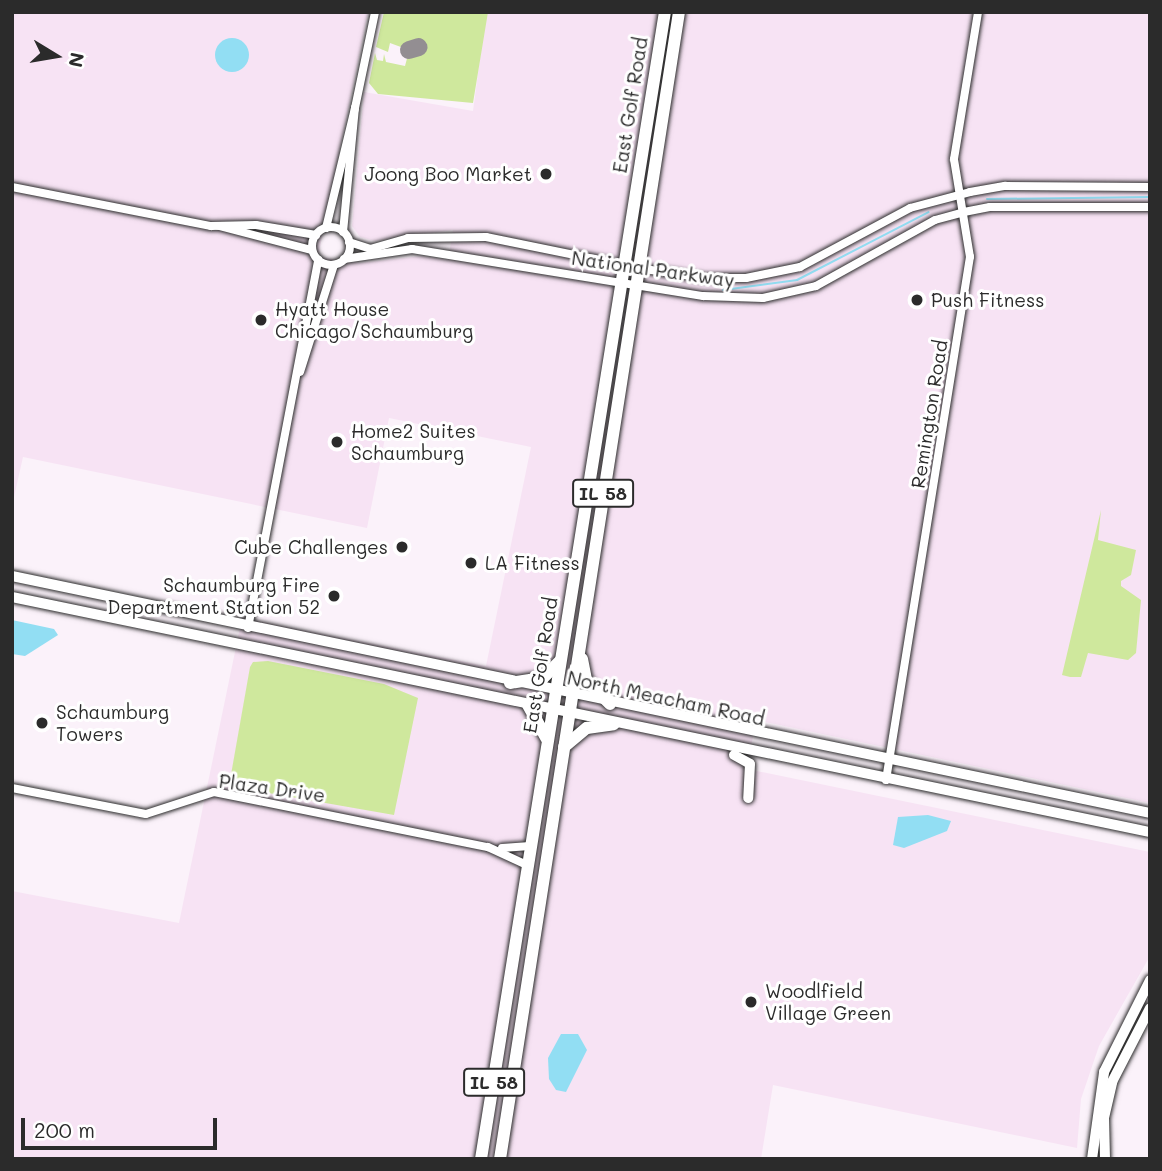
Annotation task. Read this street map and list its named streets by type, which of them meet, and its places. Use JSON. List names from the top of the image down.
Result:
{
  "streets": {
    "main road": ["East Golf Road", "IL 58", "North Meacham Road"],
    "street": ["National Parkway", "Remington Road", "Plaza Drive"]
  },
  "crossings": [
    ["East Golf Road", "National Parkway"],
    ["East Golf Road", "North Meacham Road"],
    ["East Golf Road", "Plaza Drive"],
    ["National Parkway", "Remington Road"],
    ["Remington Road", "North Meacham Road"]
  ],
  "places": [
    "Joong Boo Market",
    "Push Fitness",
    "Hyatt House Chicago/Schaumburg",
    "Home2 Suites Schaumburg",
    "Cube Challenges",
    "LA Fitness",
    "Schaumburg Fire Department Station 52",
    "Schaumburg Towers",
    "Woodlfield Village Green"
  ],
  "scale_bar": "200 m",
  "north": "right"
}
